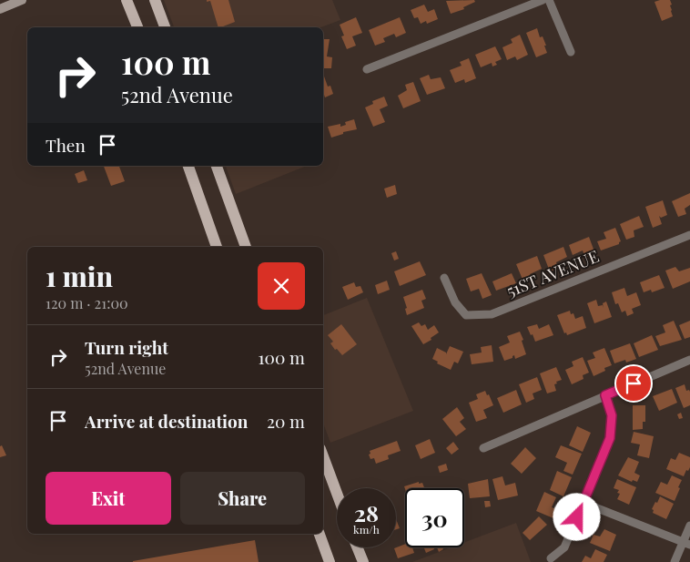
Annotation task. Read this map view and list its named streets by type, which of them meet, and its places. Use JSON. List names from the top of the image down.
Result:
{
  "streets": {
    "street": ["51ST AVENUE"]
  },
  "page": {
    "turn": ["100 m", "52nd Avenue"],
    "then": "Then",
    "heading": ["1 min", "120 m · 21:00"],
    "list": [
      {
        "name": "Turn right",
        "note": "52nd Avenue",
        "value": "100 m"
      },
      {
        "name": "Arrive at destination",
        "value": "20 m"
      }
    ],
    "buttons": ["Exit", "Share"],
    "speed": "28 km/h",
    "limit": "30"
  }
}
